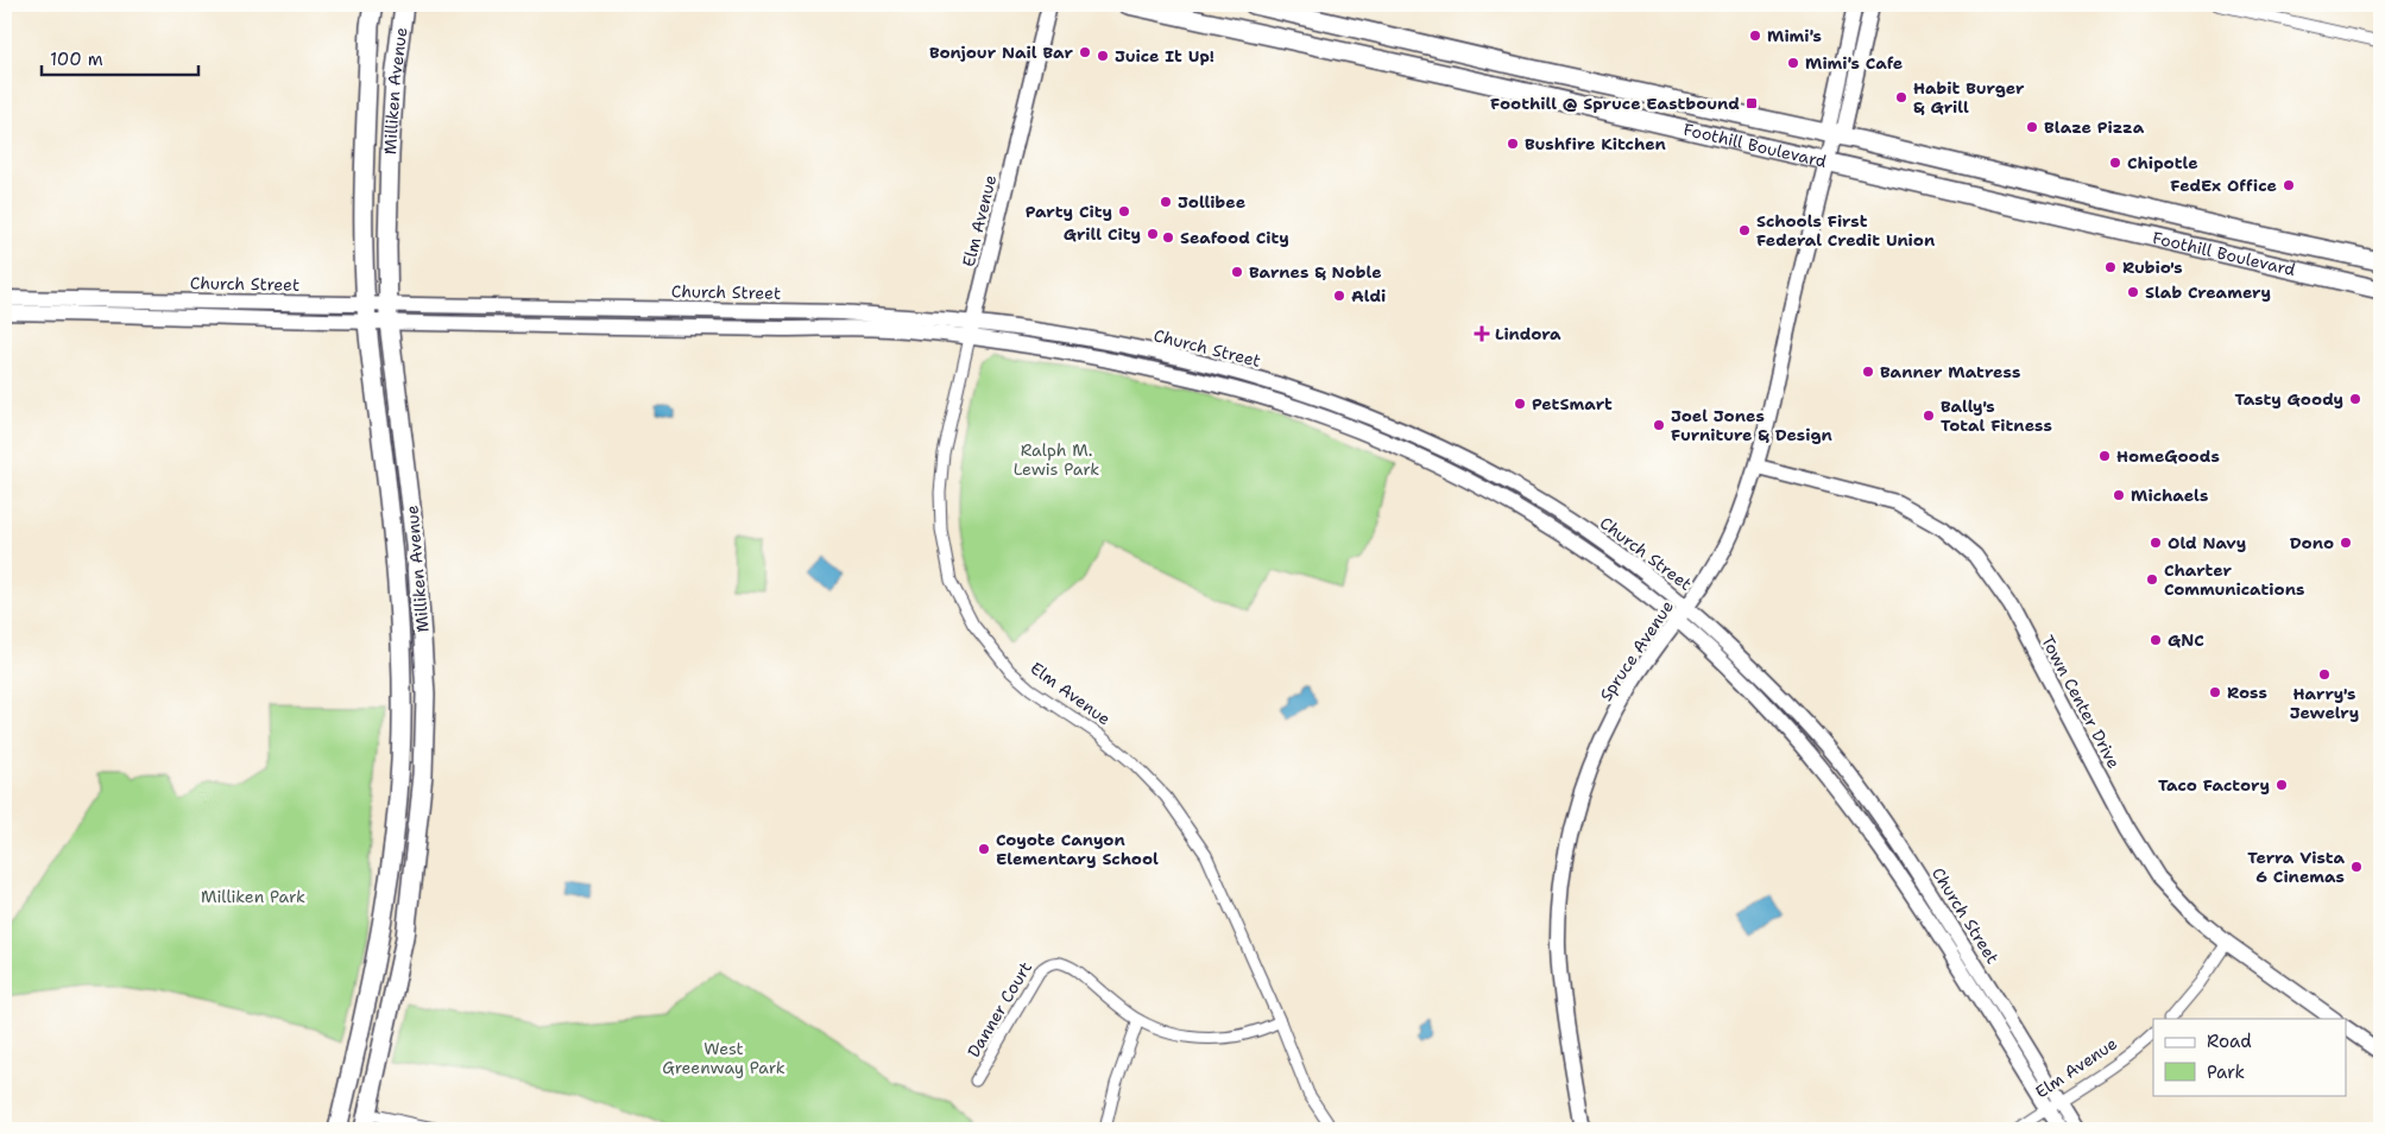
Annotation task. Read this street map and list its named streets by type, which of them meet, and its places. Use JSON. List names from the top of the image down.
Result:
{
  "streets": {
    "main road": [
      "Milliken Avenue",
      "Foothill Boulevard",
      "Elm Avenue",
      "Church Street",
      "Spruce Avenue",
      "Town Center Drive"
    ],
    "street": ["Danner Court"]
  },
  "crossings": [
    ["Milliken Avenue", "Church Street"],
    ["Foothill Boulevard", "Spruce Avenue"],
    ["Elm Avenue", "Church Street"],
    ["Church Street", "Spruce Avenue"],
    ["Spruce Avenue", "Town Center Drive"]
  ],
  "parks": ["Ralph M. Lewis Park", "Milliken Park", "West Greenway Park"],
  "places": {
    "other": [
      "Mimi's",
      "Bonjour Nail Bar",
      "Juice It Up!",
      "Mimi's Cafe",
      "Habit Burger & Grill",
      "Blaze Pizza",
      "Bushfire Kitchen",
      "Chipotle",
      "FedEx Office",
      "Jollibee",
      "Party City",
      "Schools First Federal Credit Union",
      "Grill City",
      "Seafood City",
      "Rubio's",
      "Barnes & Noble",
      "Slab Creamery",
      "Aldi",
      "Banner Matress",
      "Tasty Goody",
      "PetSmart",
      "Bally's Total Fitness",
      "Joel Jones Furniture & Design",
      "HomeGoods",
      "Michaels",
      "Old Navy",
      "Dono",
      "Charter Communications",
      "GNC",
      "Harry's Jewelry",
      "Ross",
      "Taco Factory",
      "Coyote Canyon Elementary School",
      "Terra Vista 6 Cinemas"
    ],
    "transit": ["Foothill @ Spruce Eastbound"],
    "health": ["Lindora"]
  },
  "legend": ["Road", "Park"],
  "scale_bar": "100 m"
}
